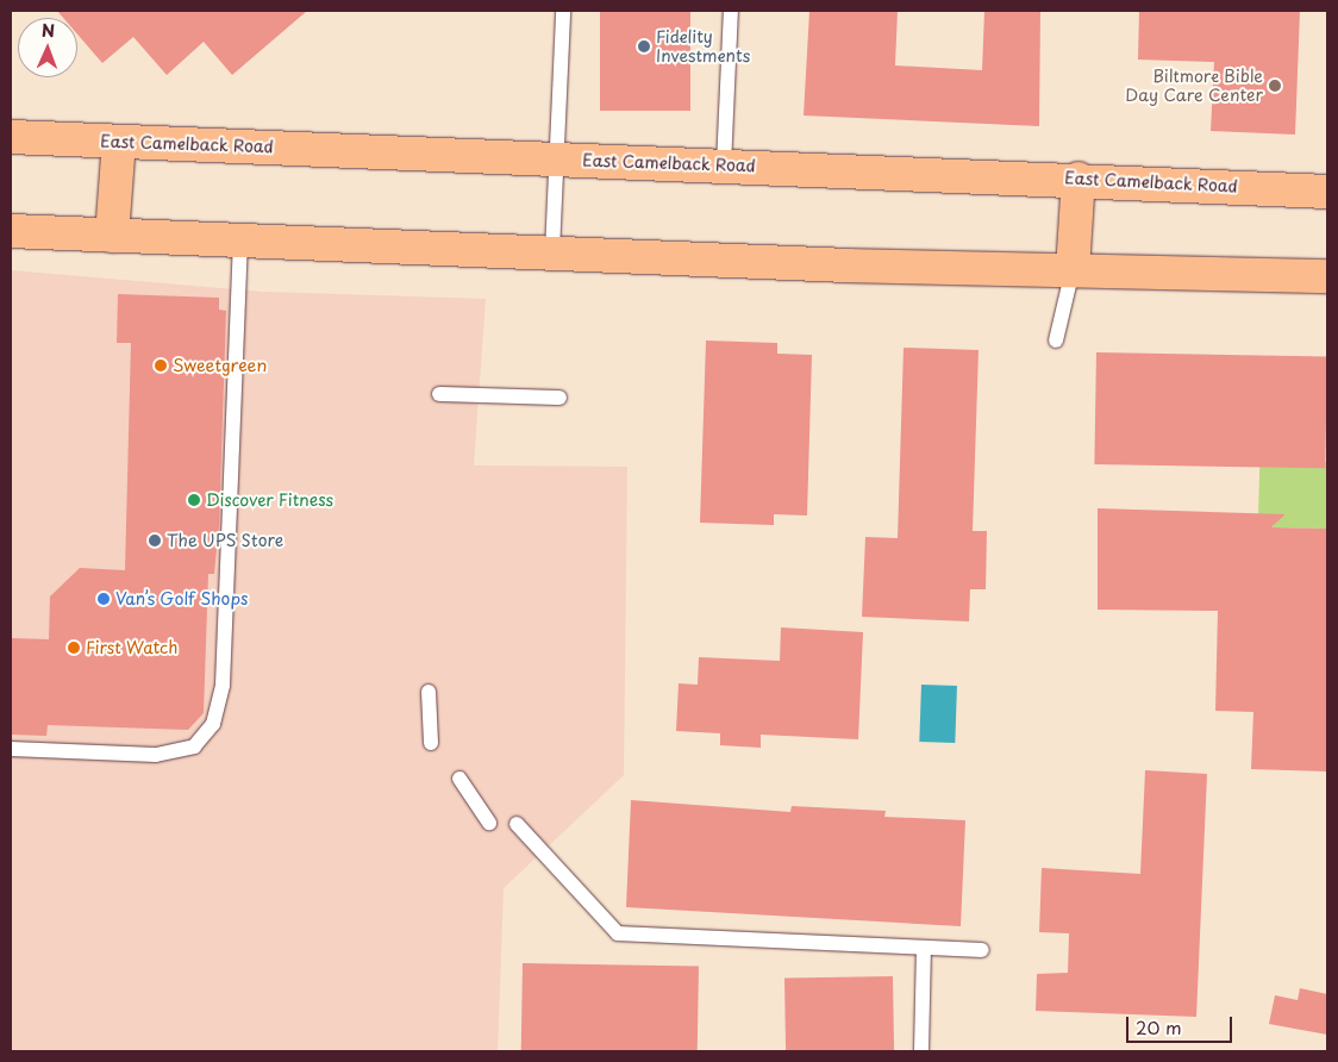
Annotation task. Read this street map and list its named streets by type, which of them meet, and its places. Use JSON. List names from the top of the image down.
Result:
{
  "streets": {
    "main road": ["East Camelback Road"]
  },
  "places": [
    "Fidelity Investments",
    "Biltmore Bible Day Care Center",
    "Sweetgreen",
    "Discover Fitness",
    "The UPS Store",
    "Van’s Golf Shops",
    "First Watch"
  ],
  "scale_bar": "20 m",
  "north": "top"
}
